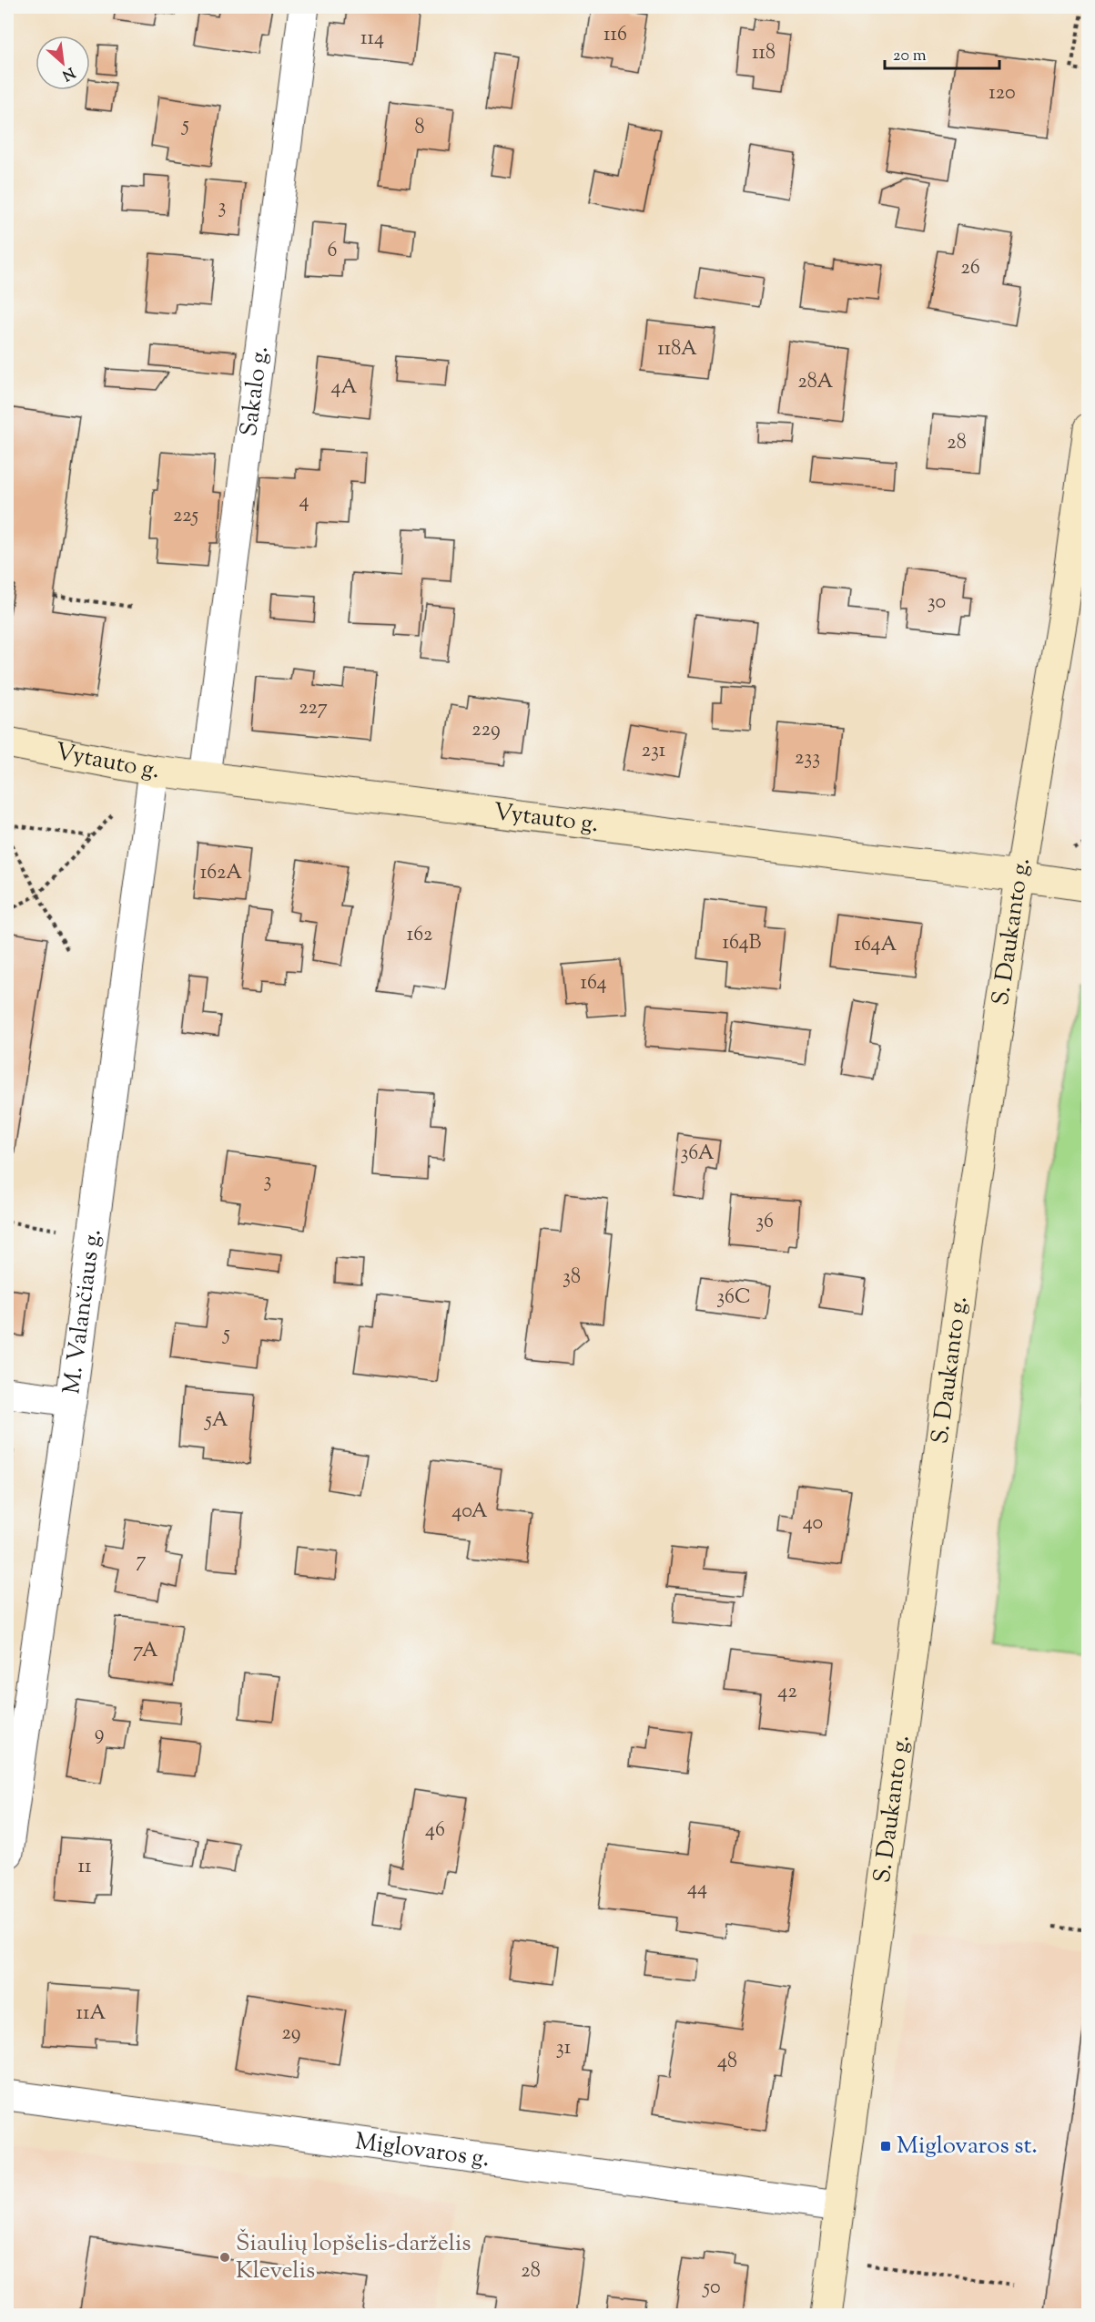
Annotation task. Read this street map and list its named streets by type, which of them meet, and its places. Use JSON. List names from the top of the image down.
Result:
{
  "streets": {
    "main road": ["Vytauto g.", "S. Daukanto g."],
    "street": ["Sakalo g.", "M. Valančiaus g.", "Miglovaros g."]
  },
  "crossings": [
    ["Sakalo g.", "Vytauto g."],
    ["Vytauto g.", "S. Daukanto g."],
    ["Vytauto g.", "M. Valančiaus g."],
    ["S. Daukanto g.", "Miglovaros g."]
  ],
  "places": {
    "transit": ["Miglovaros st."],
    "other": ["Šiaulių lopšelis-darželis Klevelis"]
  },
  "house_numbers": [
    "116",
    "114",
    "118",
    "120",
    "5",
    "8",
    "3",
    "6",
    "26",
    "118A",
    "28A",
    "4A",
    "28",
    "4",
    "225",
    "30",
    "227",
    "229",
    "231",
    "233",
    "162A",
    "162",
    "164B",
    "164A",
    "164",
    "36A",
    "3",
    "36",
    "38",
    "36C",
    "5",
    "5A",
    "40A",
    "40",
    "7",
    "7A",
    "42",
    "9",
    "46",
    "11",
    "44",
    "11A",
    "29",
    "31",
    "48",
    "28",
    "50"
  ],
  "scale_bar": "20 m",
  "north": "bottom right"
}
